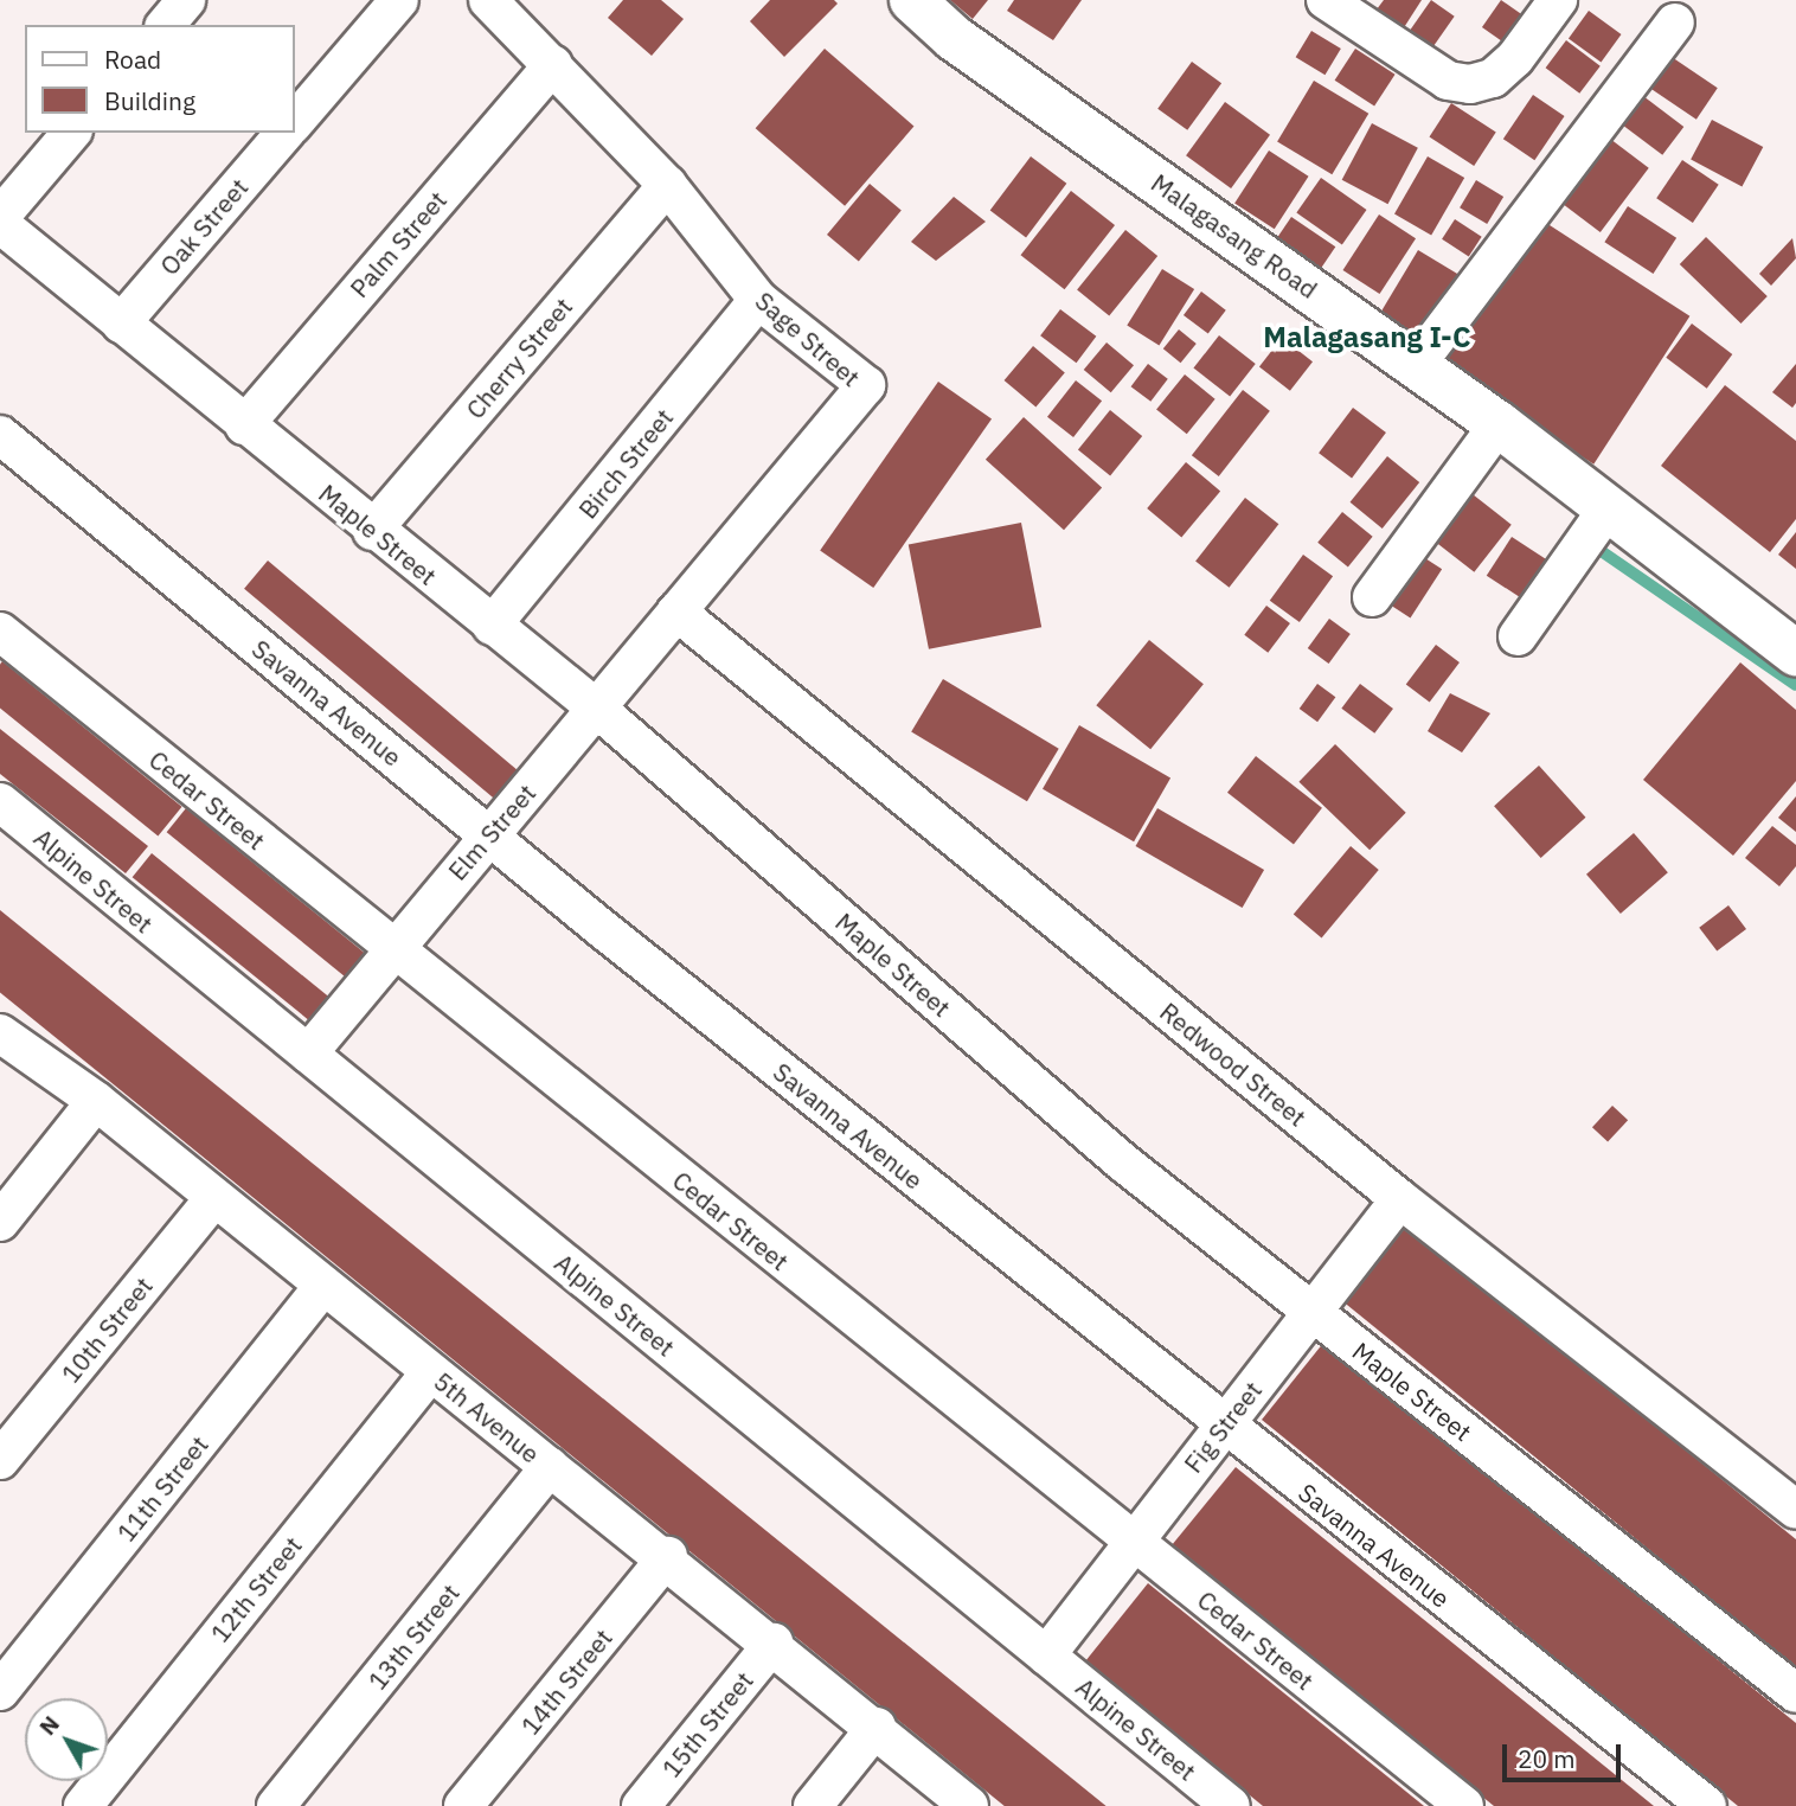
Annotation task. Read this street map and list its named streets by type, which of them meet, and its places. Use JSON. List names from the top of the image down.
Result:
{
  "streets": {
    "main road": ["Malagasang Road"],
    "street": [
      "Oak Street",
      "Palm Street",
      "Sage Street",
      "Cherry Street",
      "Birch Street",
      "Maple Street",
      "Savanna Avenue",
      "Cedar Street",
      "Elm Street",
      "Alpine Street",
      "Redwood Street",
      "10th Street",
      "5th Avenue",
      "Fig Street",
      "11th Street",
      "12th Street",
      "13th Street",
      "14th Street",
      "15th Street"
    ]
  },
  "crossings": [
    ["Oak Street", "Maple Street"],
    ["Palm Street", "Sage Street"],
    ["Palm Street", "Maple Street"],
    ["Sage Street", "Cherry Street"],
    ["Sage Street", "Birch Street"],
    ["Sage Street", "Elm Street"],
    ["Sage Street", "Redwood Street"],
    ["Cherry Street", "Maple Street"],
    ["Birch Street", "Maple Street"],
    ["Maple Street", "Elm Street"],
    ["Maple Street", "Fig Street"],
    ["Savanna Avenue", "Elm Street"],
    ["Savanna Avenue", "Fig Street"],
    ["Cedar Street", "Elm Street"],
    ["Cedar Street", "Fig Street"],
    ["Elm Street", "Alpine Street"],
    ["Elm Street", "Redwood Street"],
    ["Alpine Street", "Fig Street"],
    ["Redwood Street", "Fig Street"],
    ["10th Street", "5th Avenue"],
    ["5th Avenue", "11th Street"],
    ["5th Avenue", "12th Street"],
    ["5th Avenue", "13th Street"],
    ["5th Avenue", "14th Street"],
    ["5th Avenue", "15th Street"]
  ],
  "districts": ["Malagasang I-C"],
  "legend": ["Road", "Building"],
  "scale_bar": "20 m",
  "north": "top left"
}
